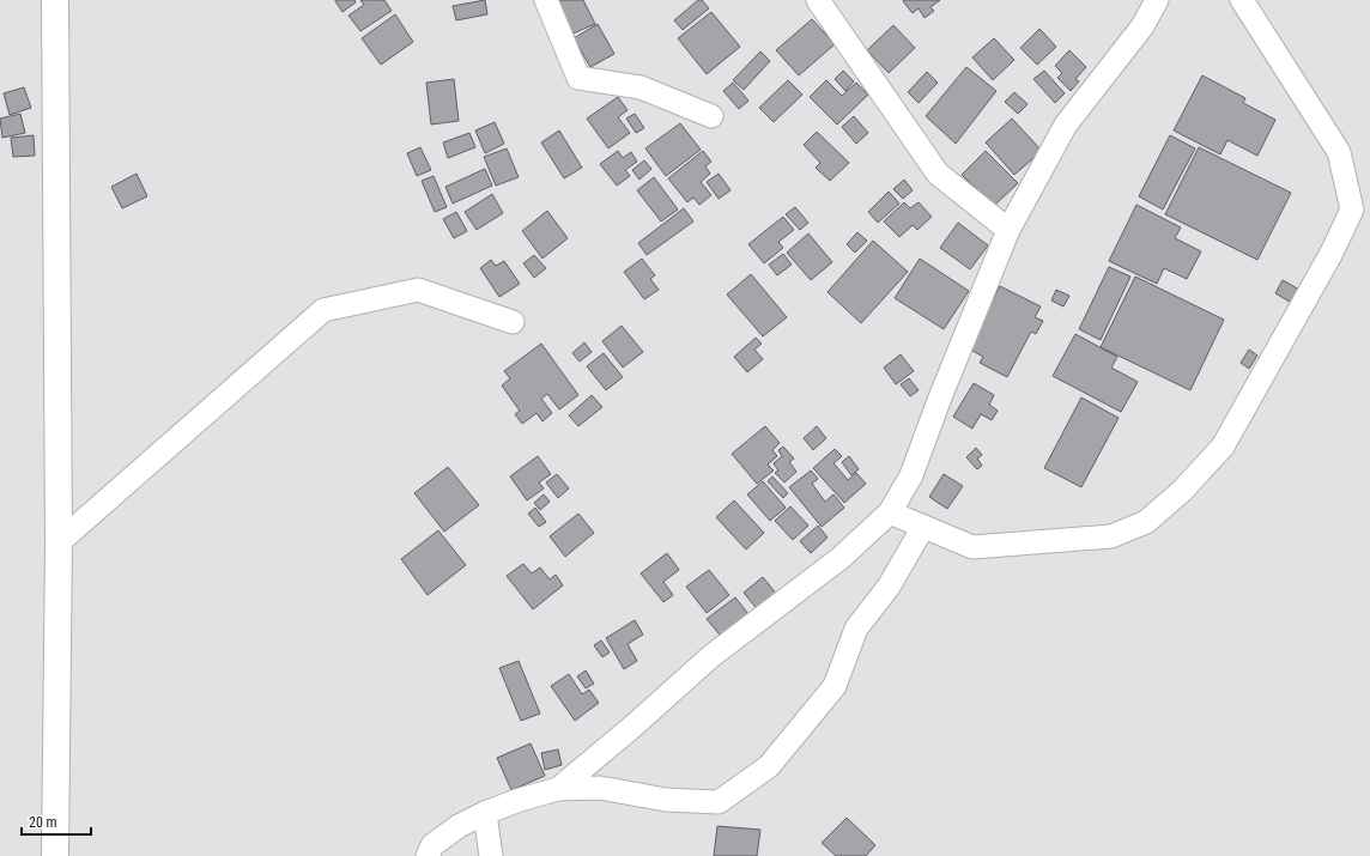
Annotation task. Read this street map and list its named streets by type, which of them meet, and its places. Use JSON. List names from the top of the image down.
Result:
{
  "scale_bar": "20 m"
}
